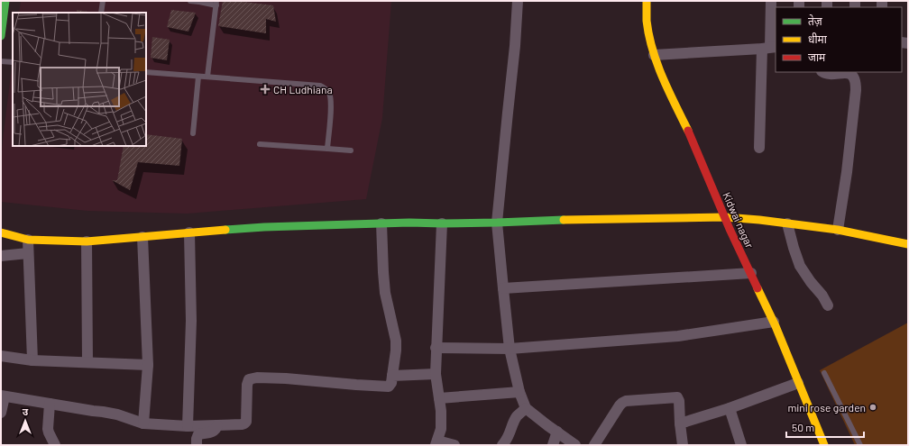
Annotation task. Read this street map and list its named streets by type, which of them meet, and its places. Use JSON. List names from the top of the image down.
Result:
{
  "streets": {
    "street": ["Kidwai nagar"]
  },
  "places": {
    "health": ["CH Ludhiana"],
    "other": ["mini rose garden"]
  },
  "legend": ["तेज़", "धीमा", "जाम"],
  "scale_bar": "50 m",
  "north": "top"
}
